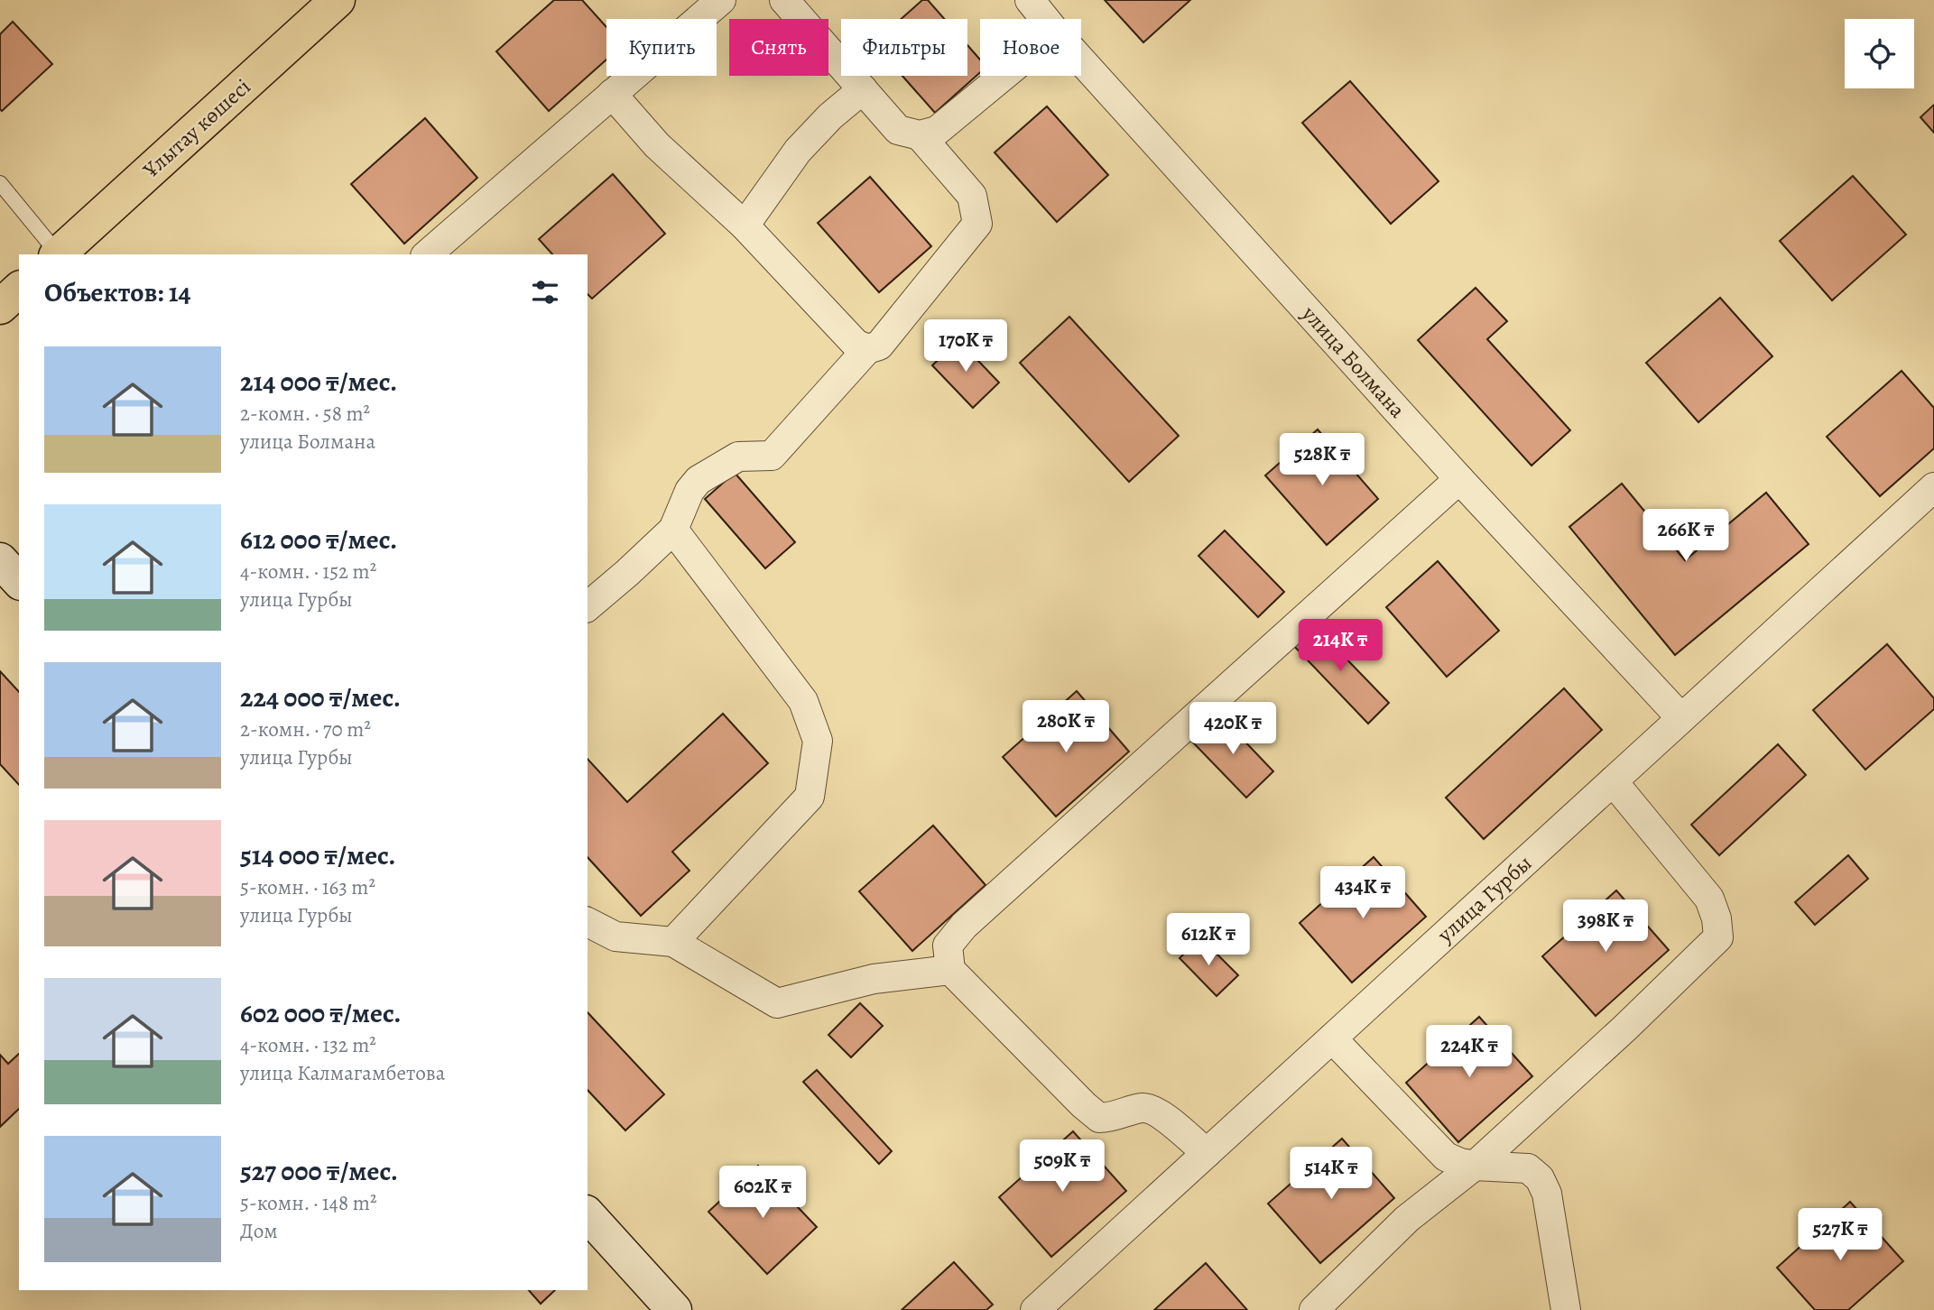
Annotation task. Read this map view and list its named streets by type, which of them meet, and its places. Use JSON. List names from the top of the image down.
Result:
{
  "streets": {
    "main road": ["Ұлытау көшесі"],
    "street": ["улица Болмана", "улица Гурбы"]
  },
  "crossings": [
    ["улица Болмана", "улица Гурбы"]
  ],
  "page": {
    "chip": [
      "Купить",
      "Снять",
      "Фильтры",
      "Новое"
    ],
    "heading": "Объектов: 14",
    "price": [
      "170K ₸",
      "528K ₸",
      "266K ₸",
      "214K ₸",
      "280K ₸",
      "420K ₸",
      "434K ₸",
      "398K ₸",
      "612K ₸",
      "224K ₸",
      "509K ₸",
      "514K ₸",
      "602K ₸",
      "527K ₸"
    ],
    "list": [
      {
        "name": "214 000 ₸/мес.",
        "note": "2-комн. · 58 m² · улица Болмана"
      },
      {
        "name": "612 000 ₸/мес.",
        "note": "4-комн. · 152 m² · улица Гурбы"
      },
      {
        "name": "224 000 ₸/мес.",
        "note": "2-комн. · 70 m² · улица Гурбы"
      },
      {
        "name": "514 000 ₸/мес.",
        "note": "5-комн. · 163 m² · улица Гурбы"
      },
      {
        "name": "602 000 ₸/мес.",
        "note": "4-комн. · 132 m² · улица Калмагамбетова"
      },
      {
        "name": "527 000 ₸/мес.",
        "note": "5-комн. · 148 m² · Дом"
      }
    ]
  }
}
